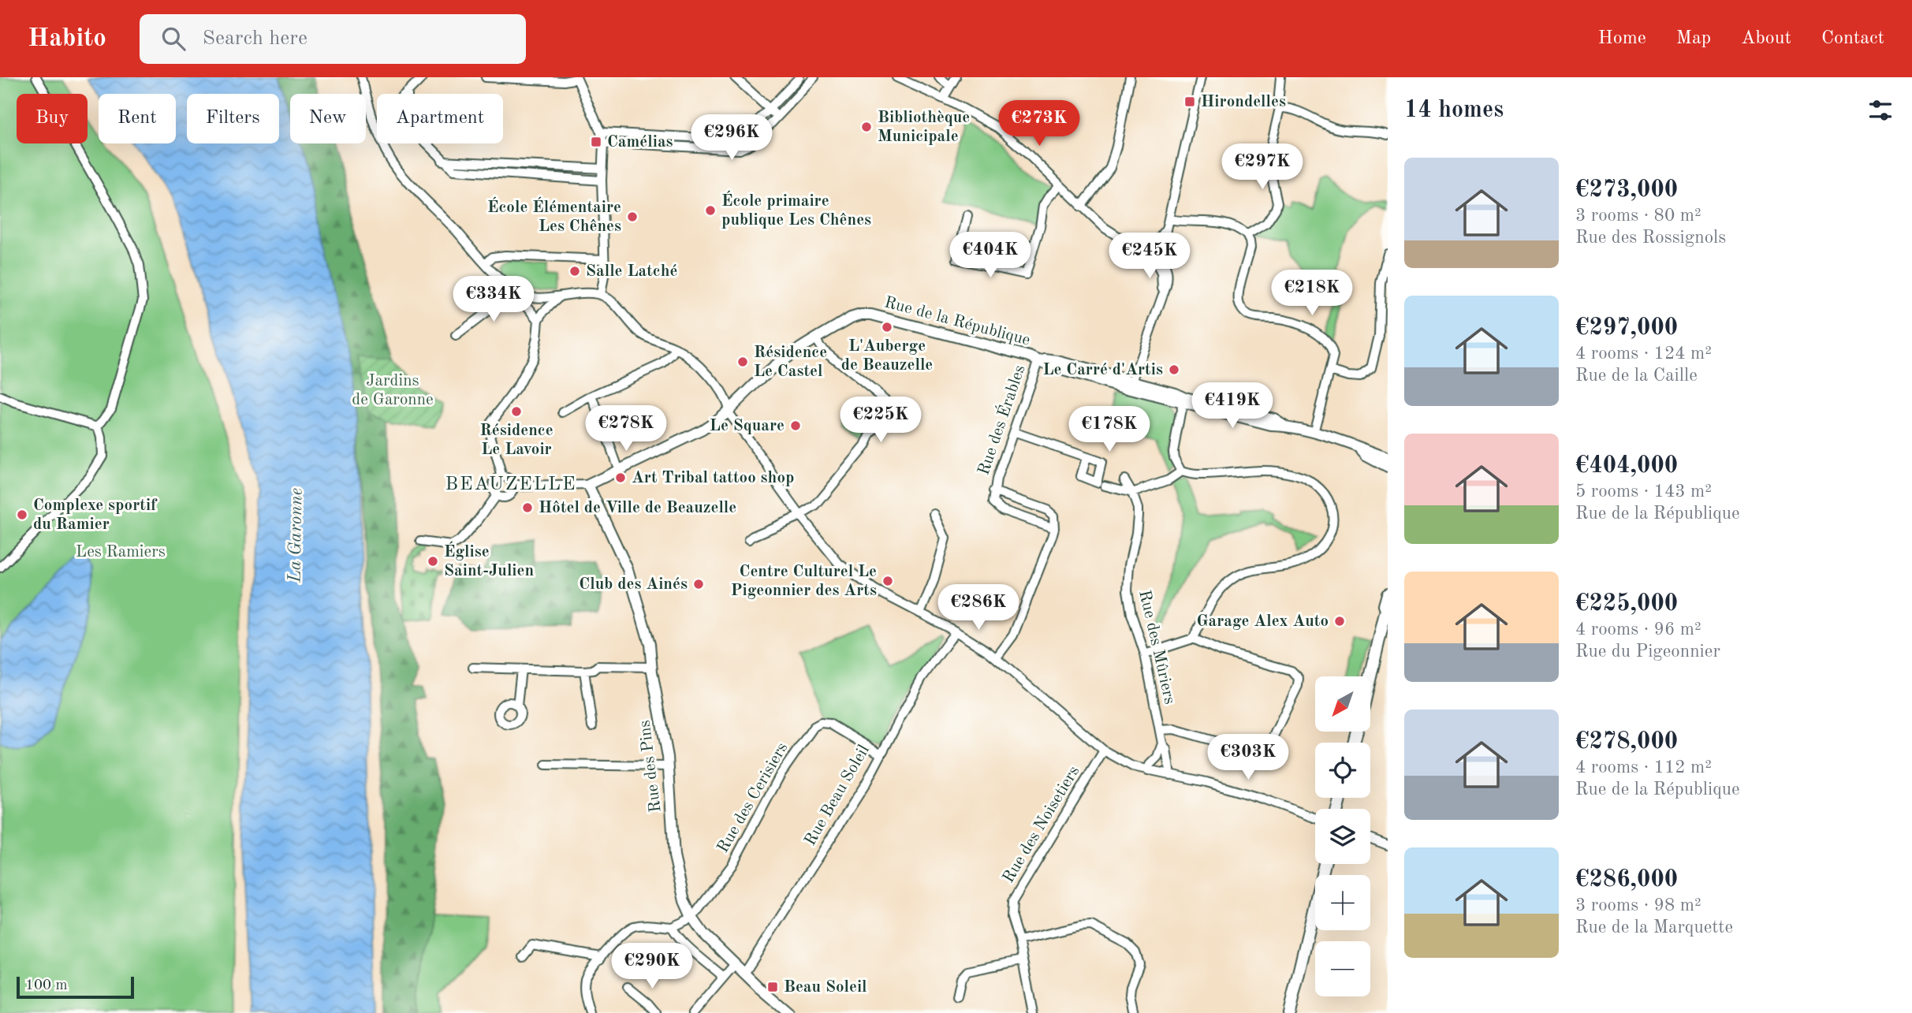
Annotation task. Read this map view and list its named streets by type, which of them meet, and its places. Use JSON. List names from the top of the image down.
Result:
{
  "streets": {
    "street": [
      "Rue de la République",
      "Rue des Érables",
      "Rue des Mûriers",
      "Rue des Pins",
      "Rue Beau Soleil",
      "Rue des Cerisiers",
      "Rue des Noisetiers"
    ]
  },
  "crossings": [
    ["Rue de la République", "Rue des Érables"],
    ["Rue de la République", "Rue des Pins"],
    ["Rue des Pins", "Rue Beau Soleil"],
    ["Rue des Pins", "Rue des Cerisiers"],
    ["Rue Beau Soleil", "Rue des Cerisiers"]
  ],
  "districts": ["BEAUZELLE"],
  "water": ["La Garonne"],
  "parks": ["Jardins de Garonne", "Les Ramiers"],
  "places": {
    "transit": ["Hirondelles", "Camélias", "Beau Soleil"],
    "other": [
      "Bibliothèque Municipale",
      "École primaire publique Les Chênes",
      "École Élémentaire Les Chênes",
      "Salle Latché",
      "L'Auberge de Beauzelle",
      "Résidence Le Castel",
      "Le Carré d'Artis",
      "Résidence Le Lavoir",
      "Le Square",
      "Art Tribal tattoo shop",
      "Hôtel de Ville de Beauzelle",
      "Complexe sportif du Ramier",
      "Église Saint-Julien",
      "Centre Culturel Le Pigeonnier des Arts",
      "Club des Ainés",
      "Garage Alex Auto"
    ]
  },
  "scale_bar": "100 m",
  "north": "bottom left",
  "page": {
    "header": "Habito",
    "search": "Search here",
    "nav": [
      "Home",
      "Map",
      "About",
      "Contact"
    ],
    "heading": "14 homes",
    "chip": [
      "Buy",
      "Rent",
      "Filters",
      "New",
      "Apartment"
    ],
    "price": [
      "€273K",
      "€296K",
      "€297K",
      "€404K",
      "€245K",
      "€218K",
      "€334K",
      "€419K",
      "€225K",
      "€278K",
      "€178K",
      "€286K",
      "€303K",
      "€290K"
    ],
    "list": [
      {
        "name": "€273,000",
        "note": "3 rooms · 80 m² · Rue des Rossignols"
      },
      {
        "name": "€297,000",
        "note": "4 rooms · 124 m² · Rue de la Caille"
      },
      {
        "name": "€404,000",
        "note": "5 rooms · 143 m² · Rue de la République"
      },
      {
        "name": "€225,000",
        "note": "4 rooms · 96 m² · Rue du Pigeonnier"
      },
      {
        "name": "€278,000",
        "note": "4 rooms · 112 m² · Rue de la République"
      },
      {
        "name": "€286,000",
        "note": "3 rooms · 98 m² · Rue de la Marquette"
      }
    ],
    "map_buttons": ["+", "−"],
    "scale": "100 m"
  }
}
